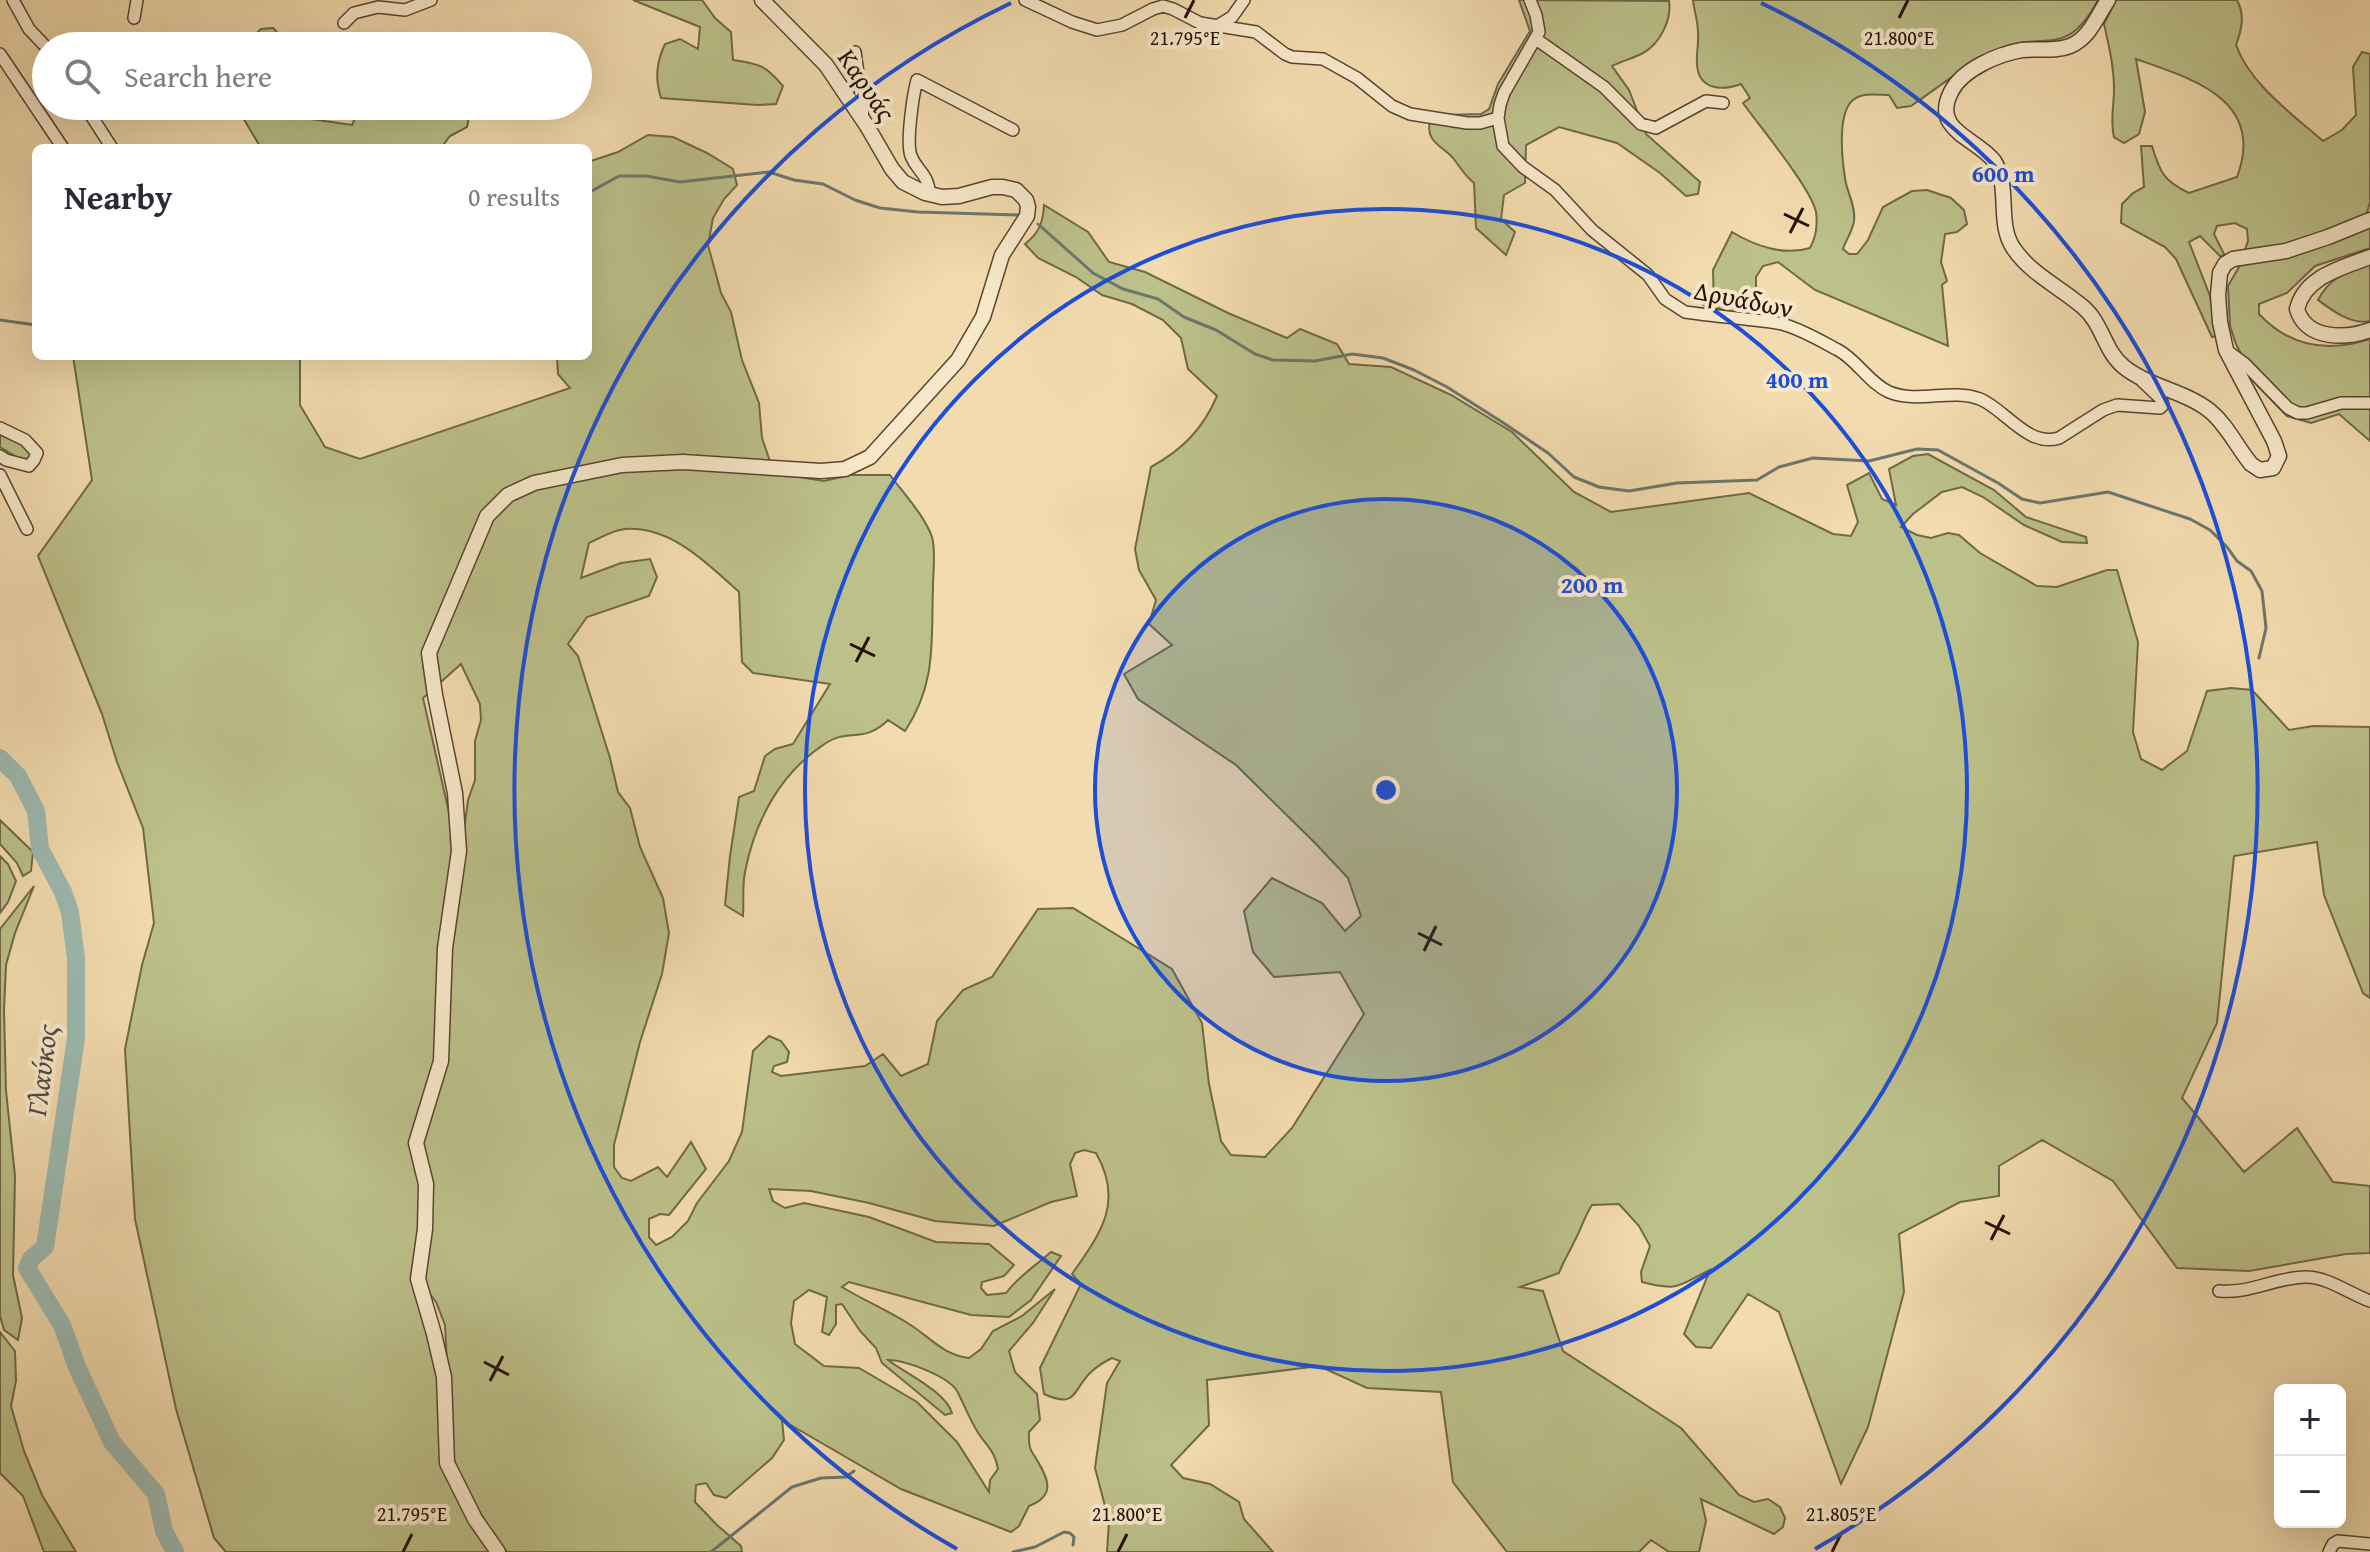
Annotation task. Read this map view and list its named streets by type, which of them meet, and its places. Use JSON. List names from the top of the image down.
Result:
{
  "streets": {
    "street": ["Καρυάς", "Δρυάδων"]
  },
  "water": ["Γλαύκος"],
  "page": {
    "search": "Search here",
    "heading": ["Nearby", "0 results"],
    "map_buttons": ["+", "−"]
  },
  "coordinates": ["21.795°E", "21.800°E", "21.805°E"],
  "rings": ["600 m", "400 m", "200 m"]
}
